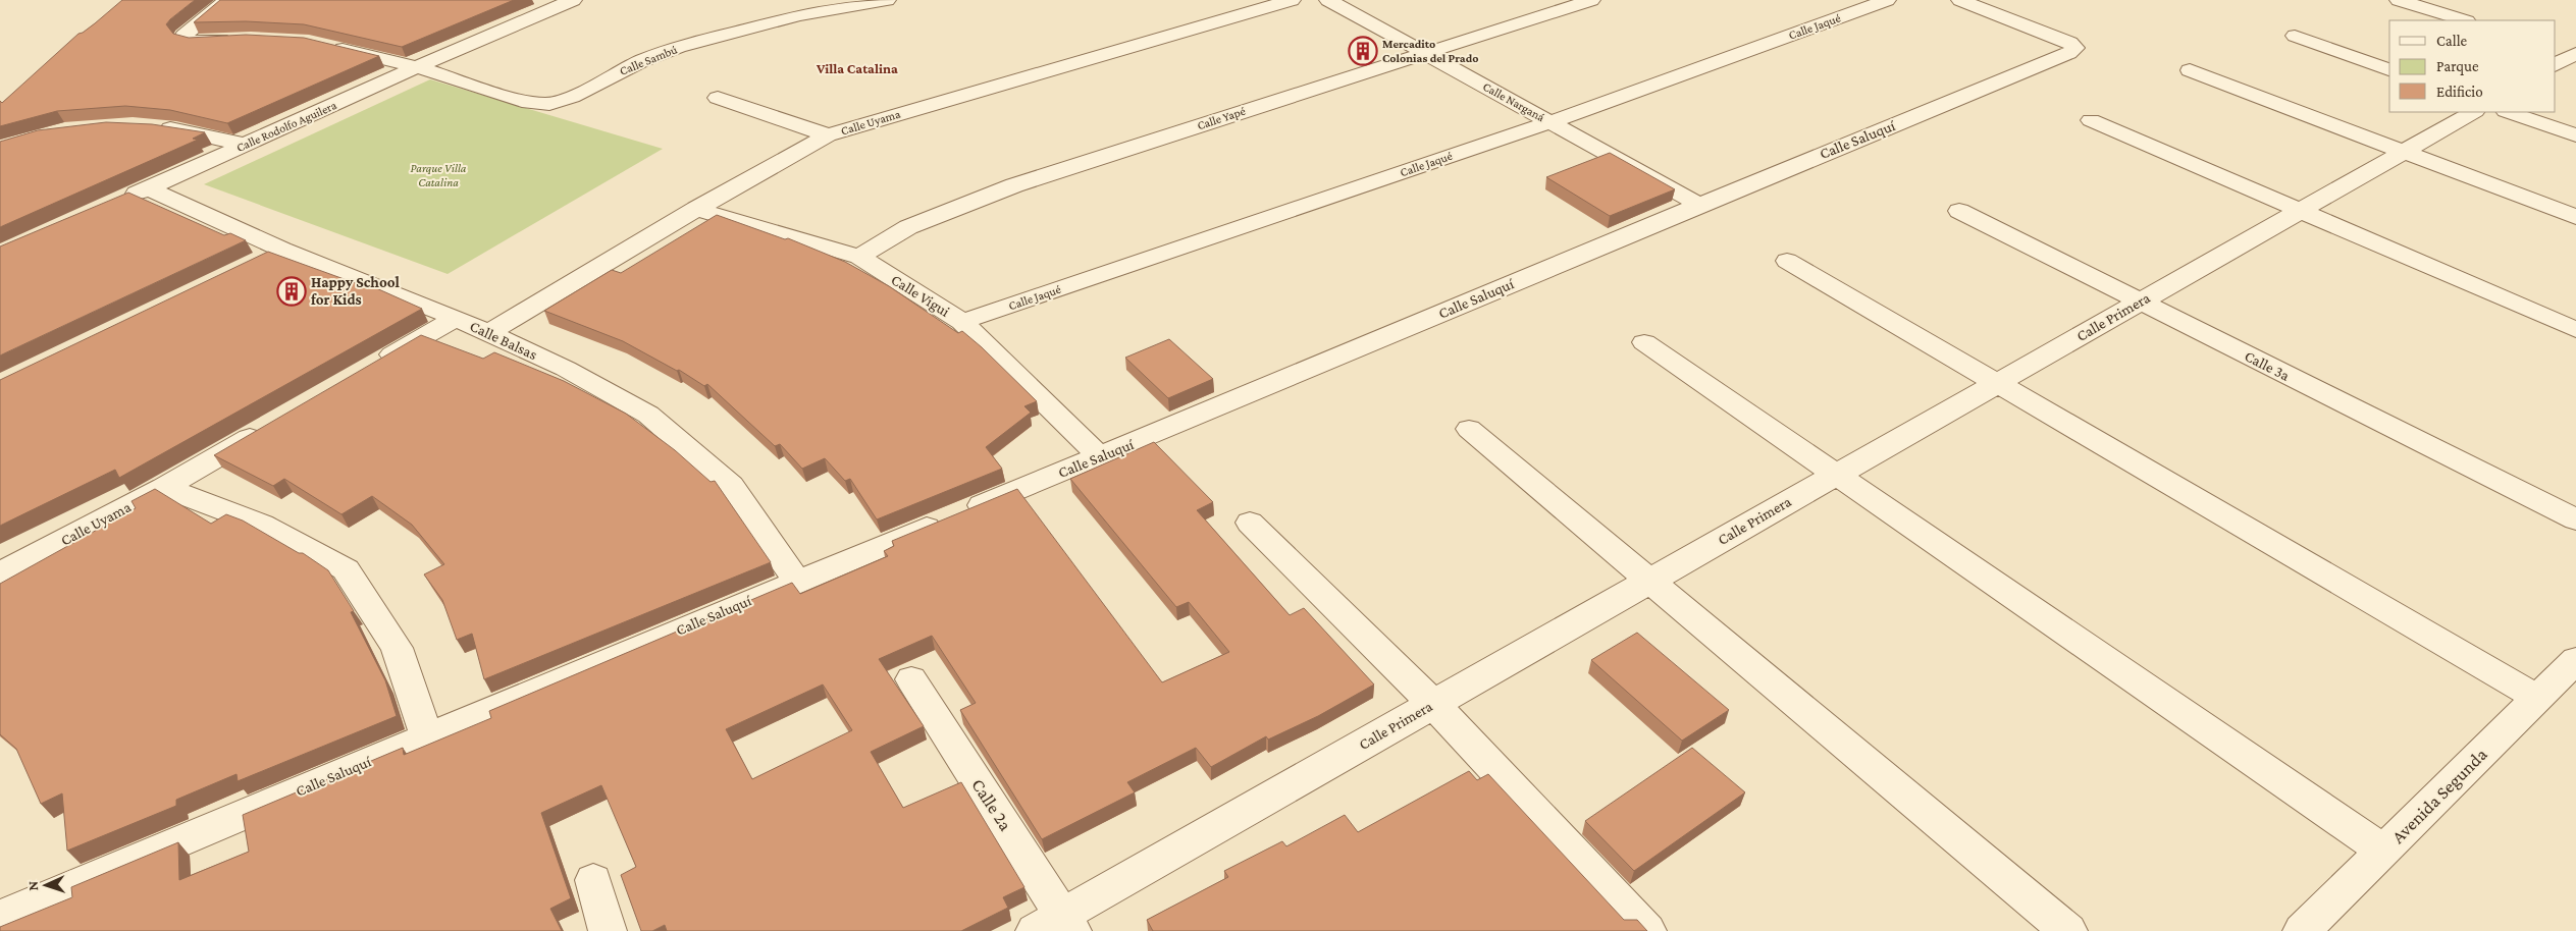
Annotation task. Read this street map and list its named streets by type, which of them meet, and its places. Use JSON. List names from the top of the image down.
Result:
{
  "streets": {
    "street": [
      "Calle Jaqué",
      "Calle Sambú",
      "Calle Narganá",
      "Calle Yapé",
      "Calle Uyama",
      "Calle Rodolfo Aguilera",
      "Calle Saluquí",
      "Calle Vigui",
      "Calle Primera",
      "Calle Balsas",
      "Calle 3a",
      "Avenida Segunda",
      "Calle 2a"
    ]
  },
  "crossings": [
    ["Calle Jaqué", "Calle Narganá"],
    ["Calle Jaqué", "Calle Vigui"],
    ["Calle Sambú", "Calle Rodolfo Aguilera"],
    ["Calle Narganá", "Calle Yapé"],
    ["Calle Narganá", "Calle Saluquí"],
    ["Calle Yapé", "Calle Vigui"],
    ["Calle Uyama", "Calle Vigui"],
    ["Calle Uyama", "Calle Balsas"],
    ["Calle Rodolfo Aguilera", "Calle Balsas"],
    ["Calle Saluquí", "Calle Vigui"],
    ["Calle Saluquí", "Calle Balsas"],
    ["Calle Primera", "Calle 3a"],
    ["Calle Primera", "Calle 2a"]
  ],
  "districts": ["Villa Catalina"],
  "parks": ["Parque Villa Catalina"],
  "places": {
    "building": ["Mercadito Colonias del Prado", "Happy School for Kids"]
  },
  "legend": ["Calle", "Parque", "Edificio"],
  "north": "left"
}
